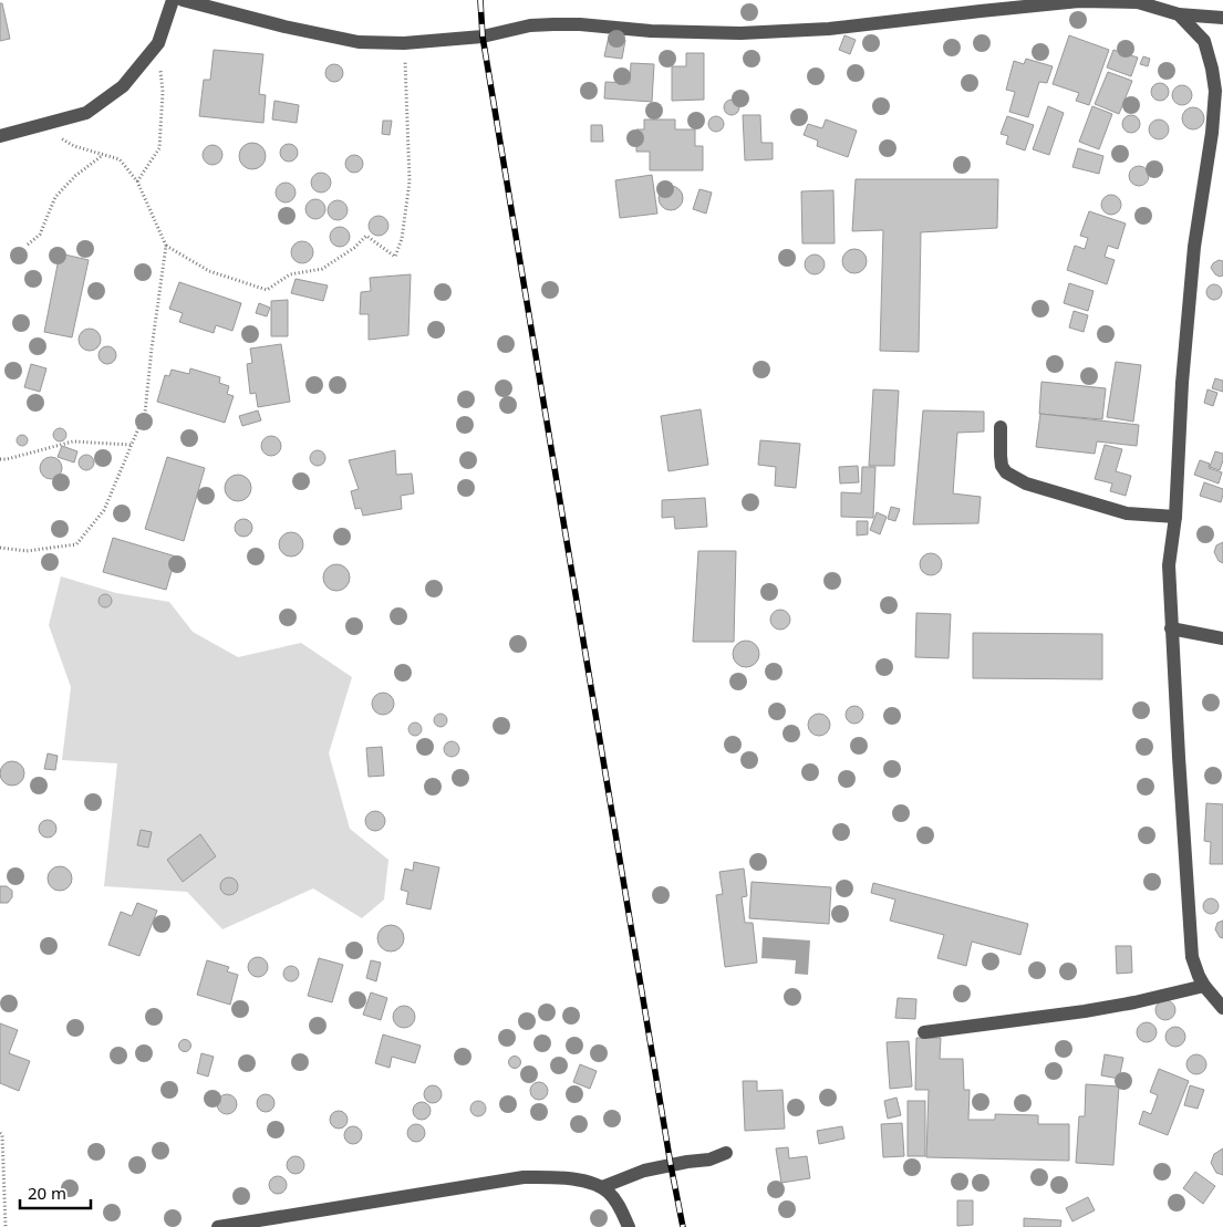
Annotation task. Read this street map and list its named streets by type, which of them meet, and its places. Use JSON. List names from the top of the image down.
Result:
{
  "scale_bar": "20 m"
}
